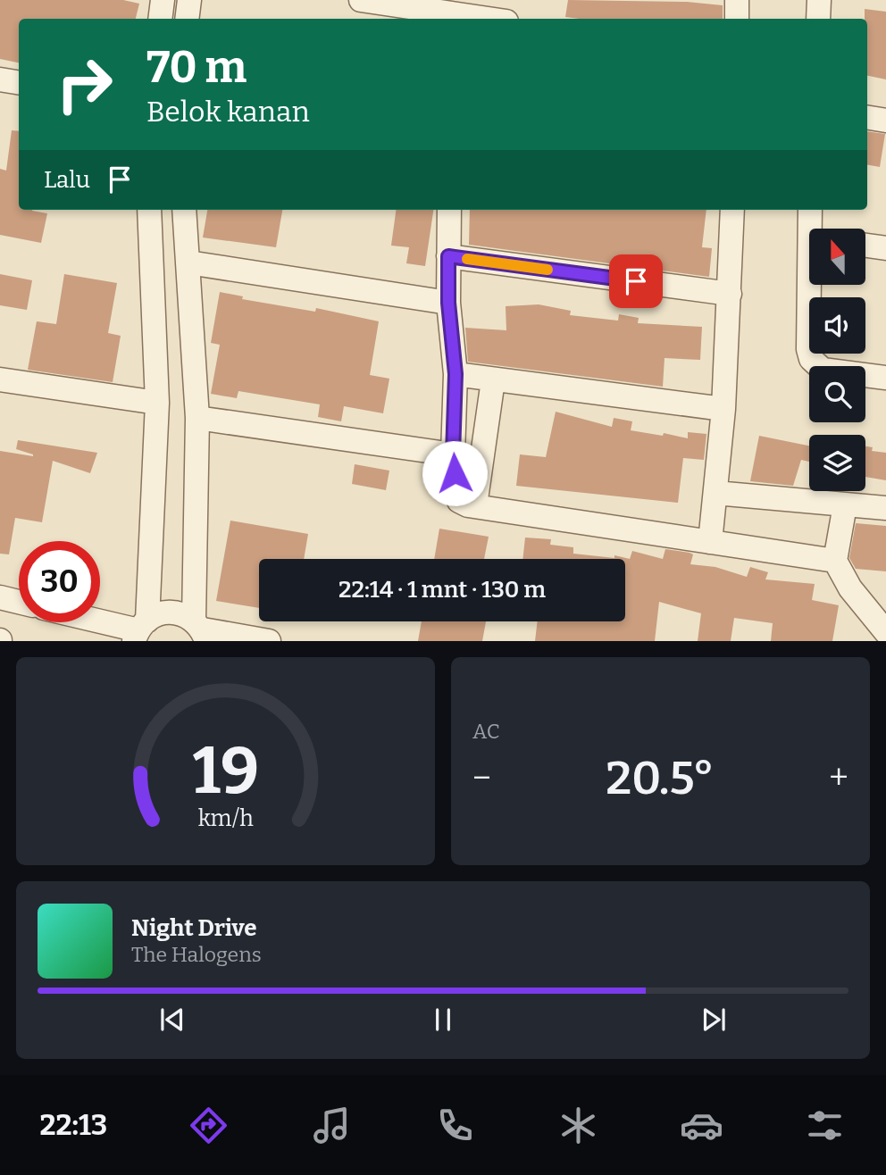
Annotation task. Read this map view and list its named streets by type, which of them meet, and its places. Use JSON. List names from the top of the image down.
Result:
{
  "north": "top",
  "page": {
    "turn": ["70 m", "Belok kanan"],
    "then": "Lalu",
    "limit": "30",
    "trip": "22:14 · 1 mnt · 130 m",
    "tile": "AC",
    "heat": ["−", "20.5°", "+"],
    "song": ["Night Drive", "The Halogens"],
    "tabs": "22:13",
    "gauge": ["19", "km/h"]
  }
}
